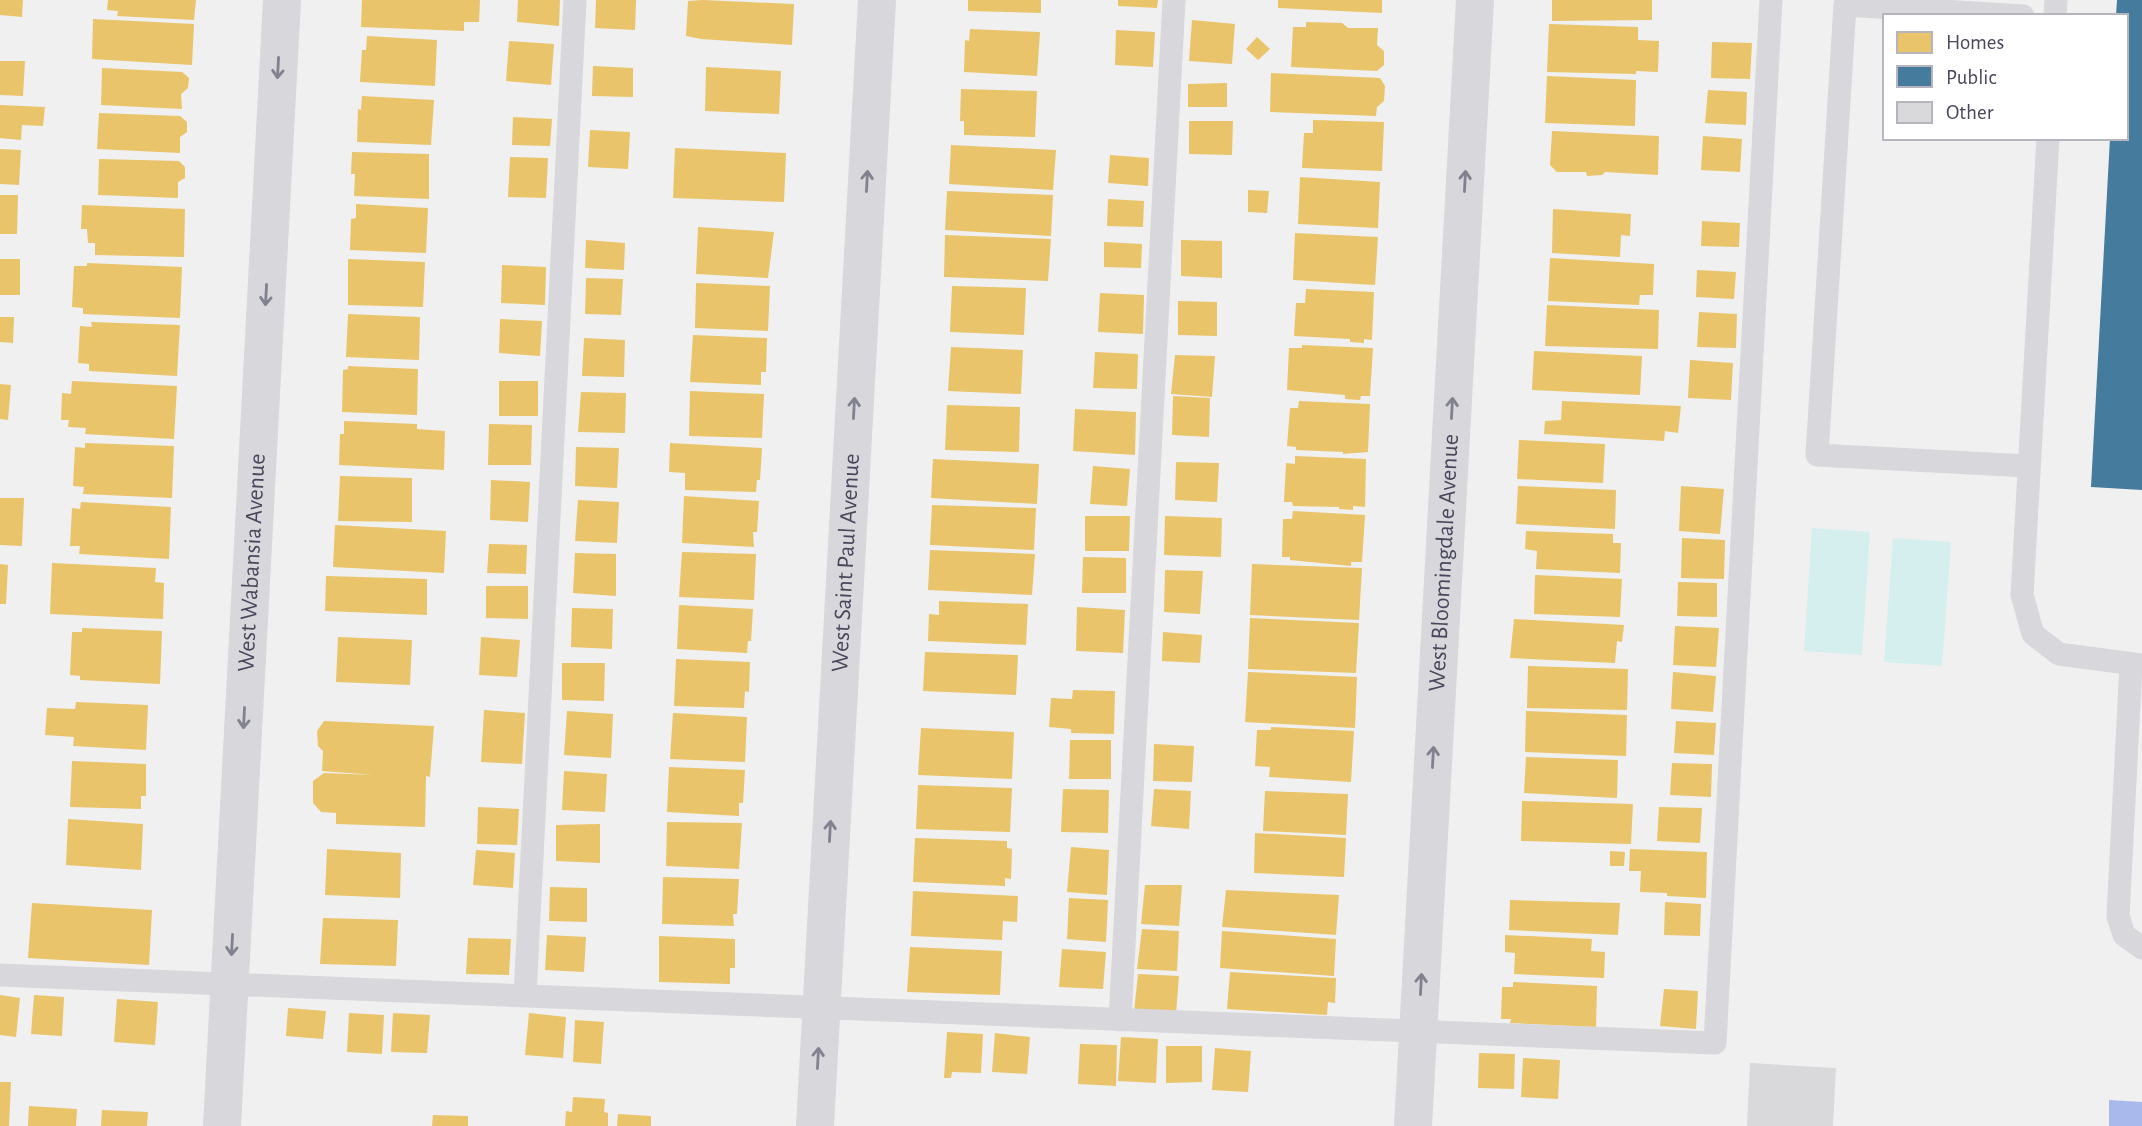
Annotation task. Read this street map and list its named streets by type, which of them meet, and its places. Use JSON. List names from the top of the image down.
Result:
{
  "streets": {
    "street": ["West Wabansia Avenue", "West Saint Paul Avenue", "West Bloomingdale Avenue"]
  },
  "one_way": ["West Wabansia Avenue", "West Saint Paul Avenue", "West Bloomingdale Avenue"],
  "legend": ["Homes", "Public", "Other"]
}
